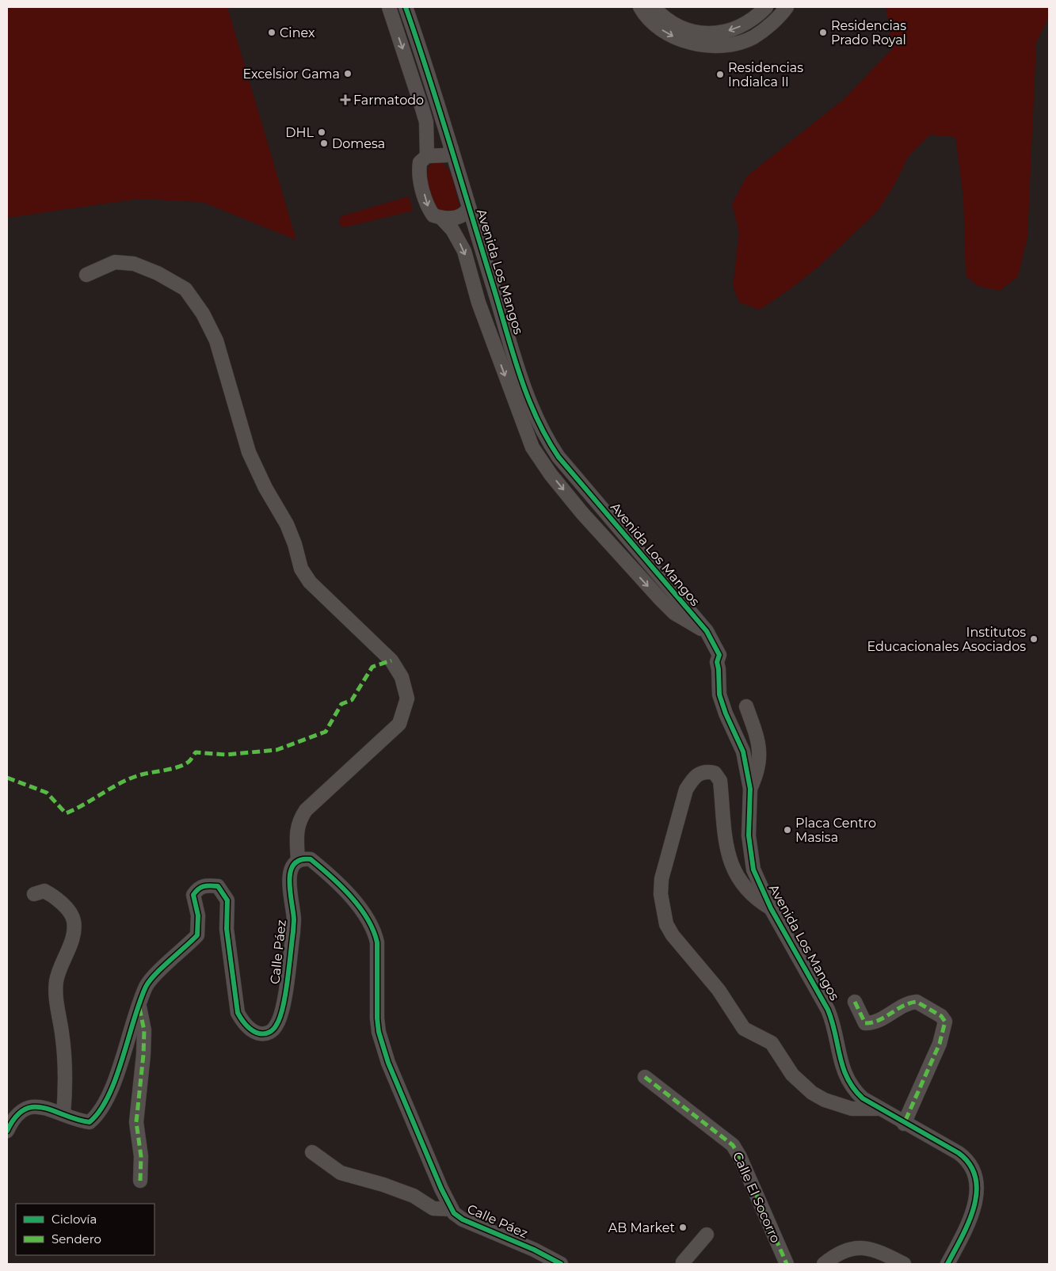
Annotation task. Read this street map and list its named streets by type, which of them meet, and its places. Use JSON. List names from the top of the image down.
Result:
{
  "streets": {
    "street": ["Avenida Los Mangos", "Calle Páez", "Calle El Socorro"]
  },
  "places": {
    "other": [
      "Cinex",
      "Residencias Prado Royal",
      "Excelsior Gama",
      "Residencias Indialca II",
      "DHL",
      "Domesa",
      "Institutos Educacionales Asociados",
      "Placa Centro Masisa",
      "AB Market"
    ],
    "health": ["Farmatodo"]
  },
  "legend": ["Ciclovía", "Sendero"]
}
